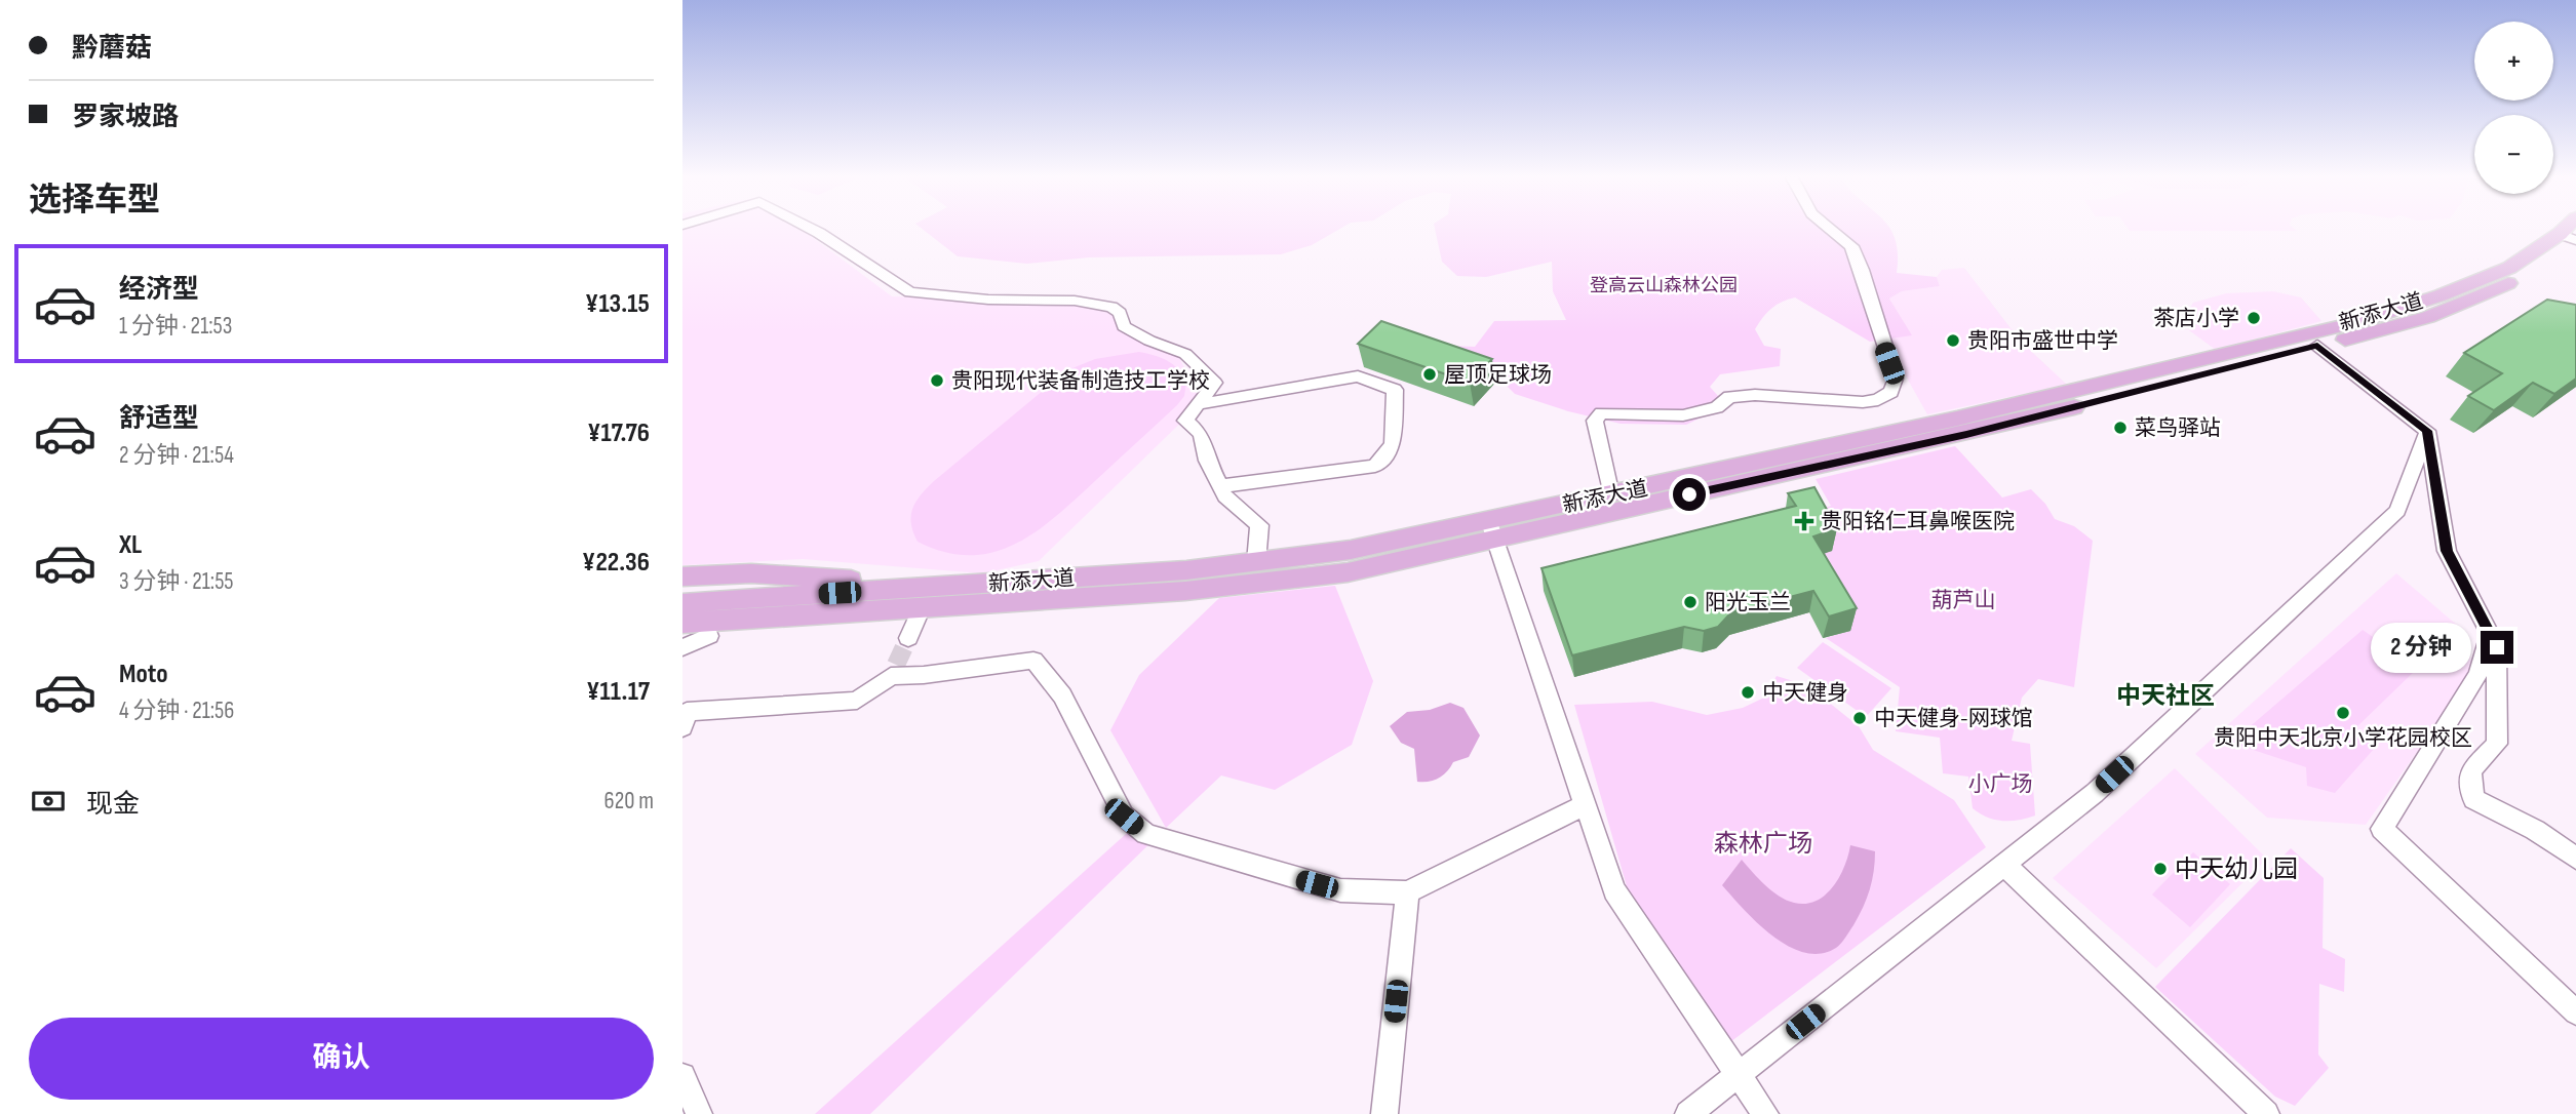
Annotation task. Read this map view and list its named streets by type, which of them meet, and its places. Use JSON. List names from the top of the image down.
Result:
{
  "streets": {
    "main road": ["新添大道"]
  },
  "districts": ["中天社区"],
  "parks": [
    "登高云山森林公园",
    "葫芦山",
    "小广场",
    "森林广场"
  ],
  "places": {
    "other": [
      "茶店小学",
      "贵阳市盛世中学",
      "屋顶足球场",
      "贵阳现代装备制造技工学校",
      "菜鸟驿站",
      "阳光玉兰",
      "中天健身",
      "贵阳中天北京小学花园校区",
      "中天健身-网球馆",
      "中天幼儿园"
    ],
    "health": ["贵阳铭仁耳鼻喉医院"]
  },
  "page": {
    "banner": ["黔蘑菇", "罗家坡路"],
    "map_buttons": ["+", "−"],
    "heading": "选择车型",
    "list": [
      {
        "name": "经济型",
        "note": "1 分钟 · 21:53",
        "value": "¥13.15"
      },
      {
        "name": "舒适型",
        "note": "2 分钟 · 21:54",
        "value": "¥17.76"
      },
      {
        "name": "XL",
        "note": "3 分钟 · 21:55",
        "value": "¥22.36"
      },
      {
        "name": "Moto",
        "note": "4 分钟 · 21:56",
        "value": "¥11.17"
      }
    ],
    "bubble": "2 分钟",
    "pay": ["现金", "620 m"],
    "buttons": "确认"
  }
}
